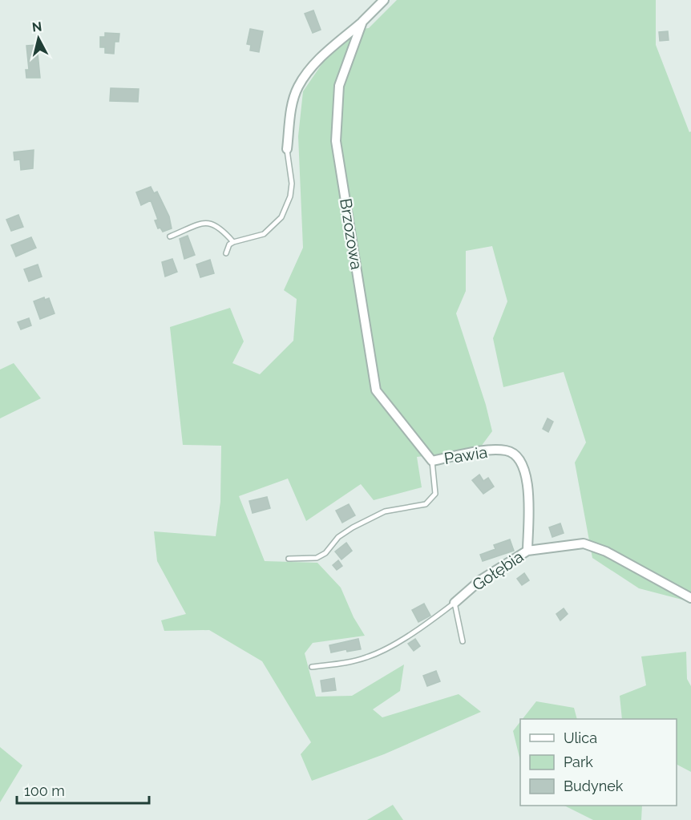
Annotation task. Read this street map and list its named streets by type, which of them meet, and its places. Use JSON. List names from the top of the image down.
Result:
{
  "streets": {
    "street": ["Brzozowa", "Pawia", "Gołębia"]
  },
  "crossings": [
    ["Brzozowa", "Pawia"],
    ["Pawia", "Gołębia"]
  ],
  "legend": ["Ulica", "Park", "Budynek"],
  "scale_bar": "100 m",
  "north": "top"
}
